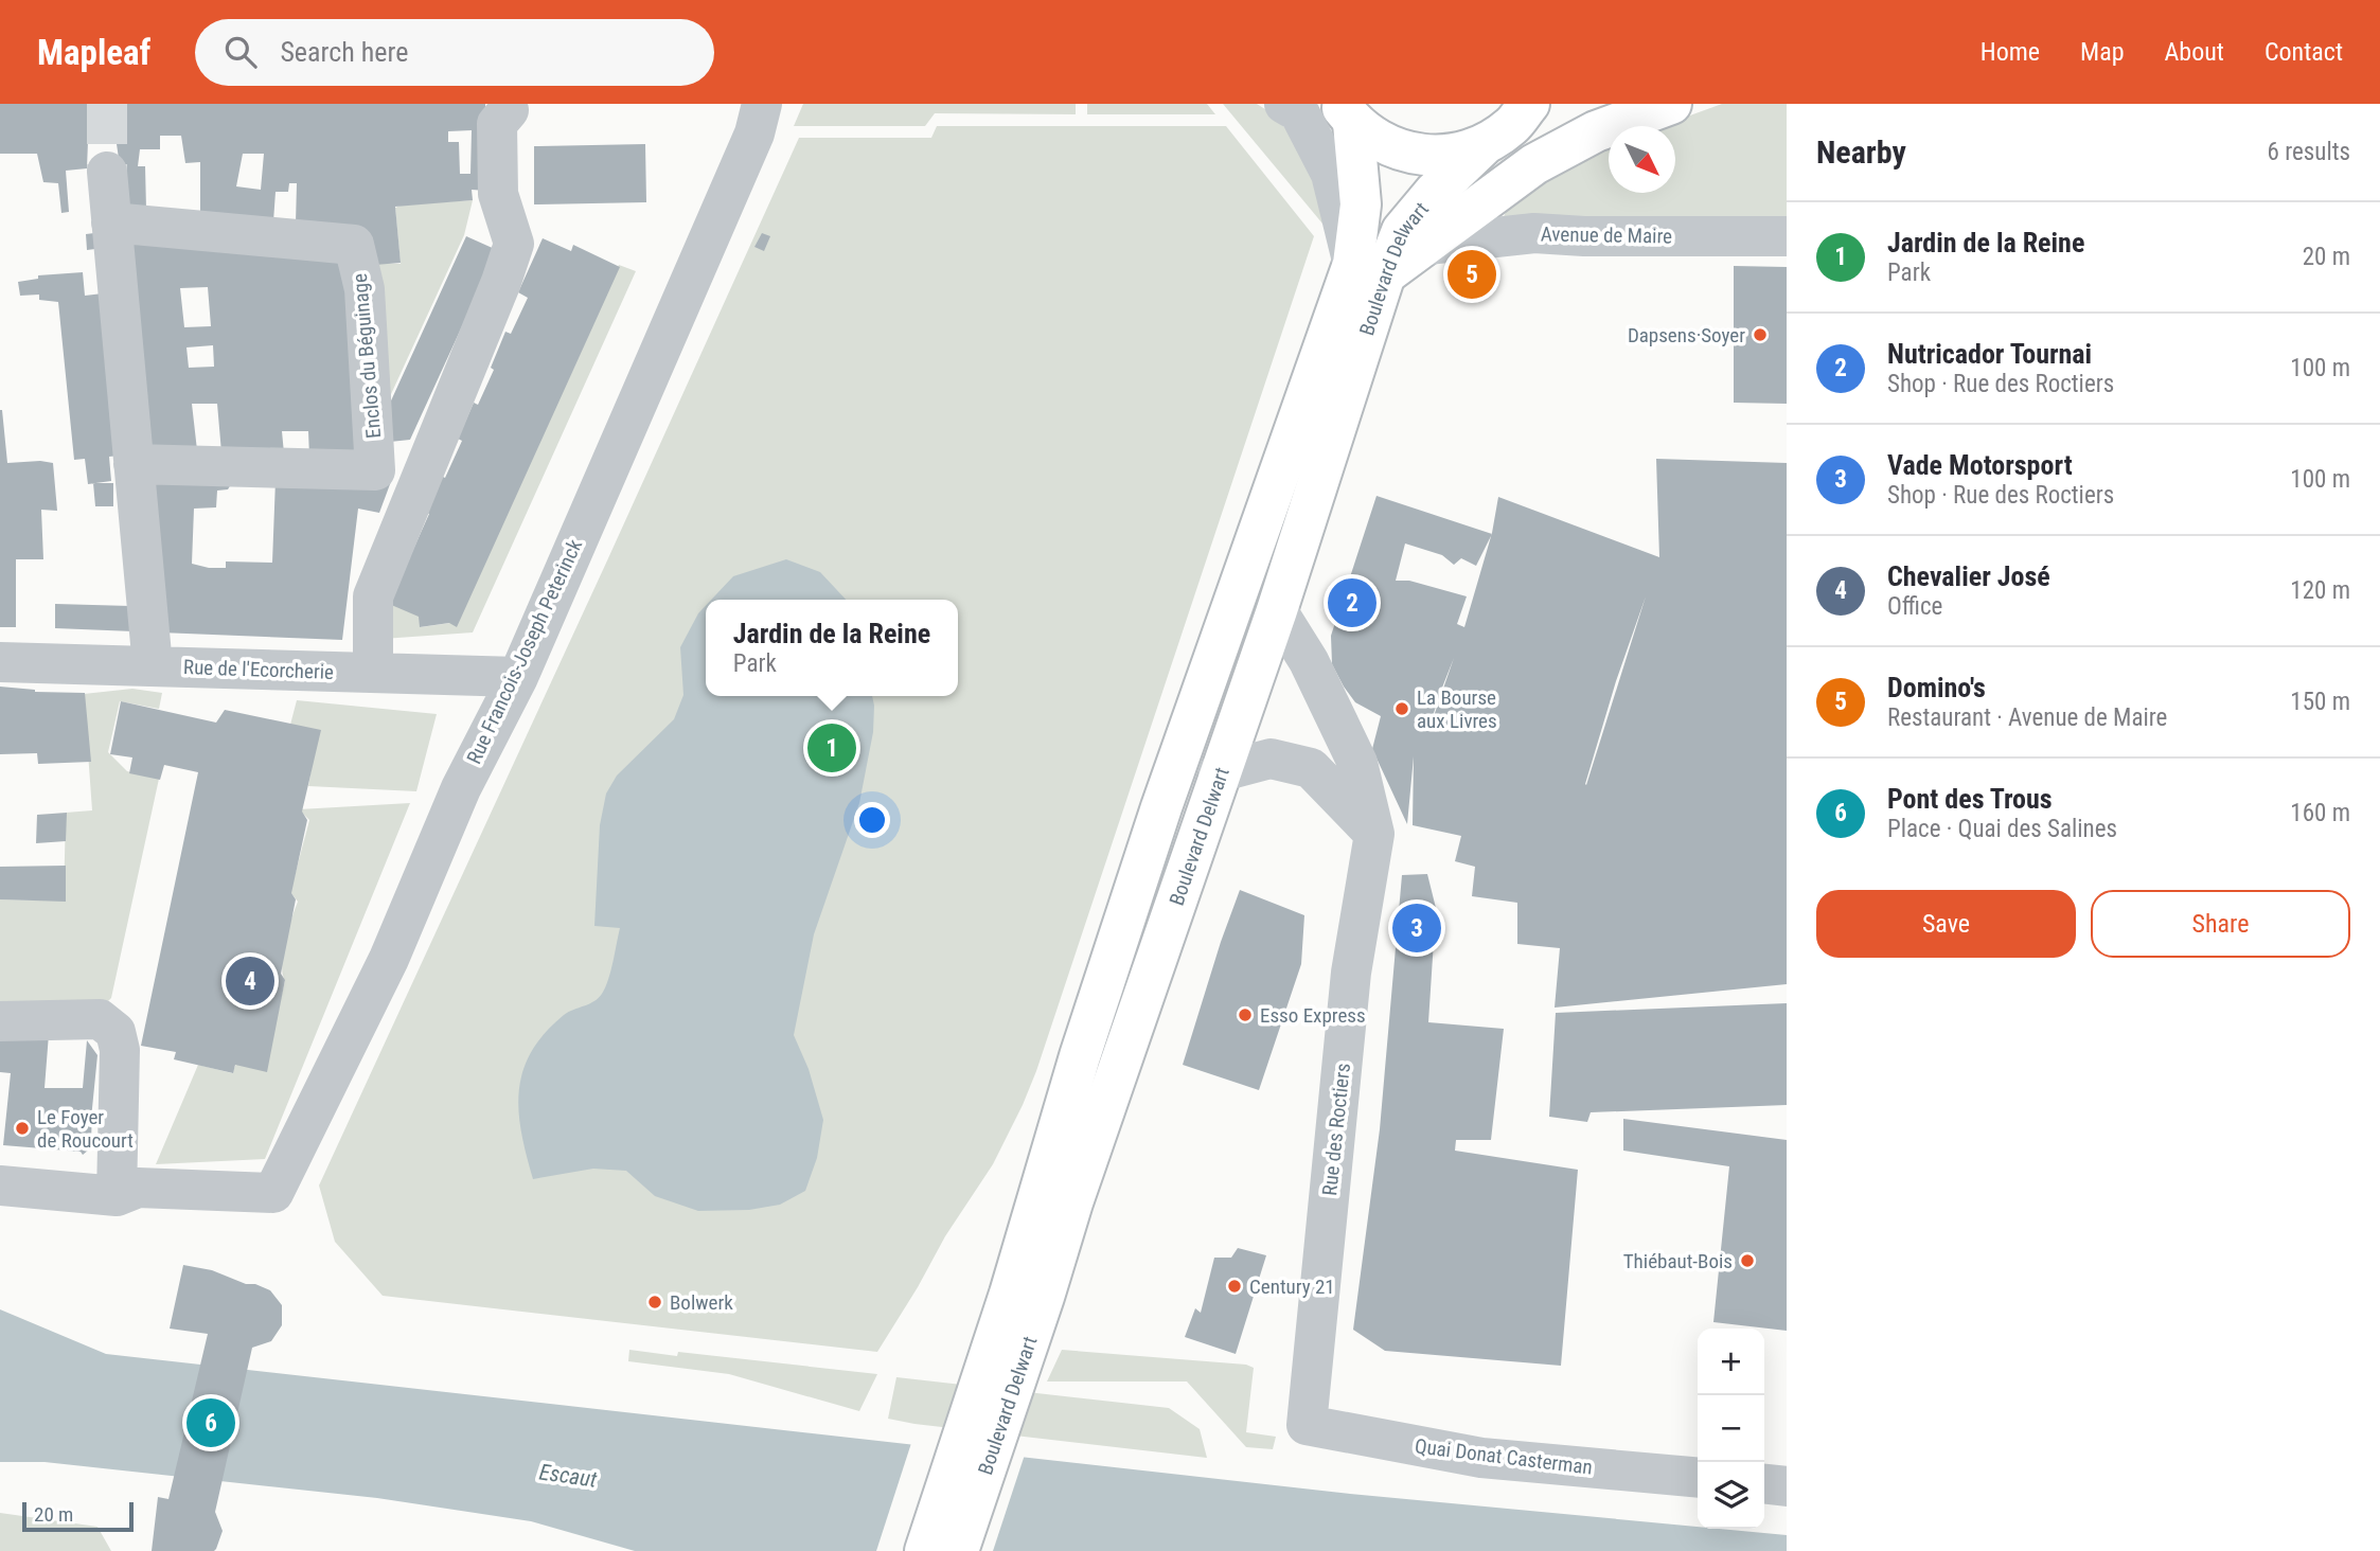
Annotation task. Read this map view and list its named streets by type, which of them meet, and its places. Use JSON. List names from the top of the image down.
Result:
{
  "streets": {
    "main road": ["Boulevard Delwart"],
    "street": [
      "Avenue de Maire",
      "Enclos du Béguinage",
      "Rue Francois-Joseph Peterinck",
      "Rue de l'Ecorcherie",
      "Rue des Roctiers",
      "Quai Donat Casterman"
    ]
  },
  "crossings": [
    ["Boulevard Delwart", "Rue des Roctiers"],
    ["Rue Francois-Joseph Peterinck", "Rue de l'Ecorcherie"],
    ["Rue des Roctiers", "Quai Donat Casterman"]
  ],
  "water": ["Escaut"],
  "places": [
    "Dapsens·Soyer",
    "La Bourse aux Livres",
    "Esso Express",
    "Le Foyer de Roucourt",
    "Thiébaut-Bois",
    "Century 21",
    "Bolwerk"
  ],
  "scale_bar": "20 m",
  "north": "bottom right",
  "page": {
    "header": "Mapleaf",
    "search": "Search here",
    "nav": [
      "Home",
      "Map",
      "About",
      "Contact"
    ],
    "heading": ["Nearby", "6 results"],
    "list": [
      {
        "mark": "1",
        "name": "Jardin de la Reine",
        "note": "Park",
        "value": "20 m"
      },
      {
        "mark": "2",
        "name": "Nutricador Tournai",
        "note": "Shop · Rue des Roctiers",
        "value": "100 m"
      },
      {
        "mark": "3",
        "name": "Vade Motorsport",
        "note": "Shop · Rue des Roctiers",
        "value": "100 m"
      },
      {
        "mark": "4",
        "name": "Chevalier José",
        "note": "Office",
        "value": "120 m"
      },
      {
        "mark": "5",
        "name": "Domino's",
        "note": "Restaurant · Avenue de Maire",
        "value": "150 m"
      },
      {
        "mark": "6",
        "name": "Pont des Trous",
        "note": "Place · Quai des Salines",
        "value": "160 m"
      }
    ],
    "pins": [
      "5",
      "2",
      "1",
      "3",
      "4",
      "6"
    ],
    "popup": ["Jardin de la Reine", "Park"],
    "buttons": ["Save", "Share"],
    "map_buttons": ["+", "−"],
    "scale": "20 m"
  }
}
